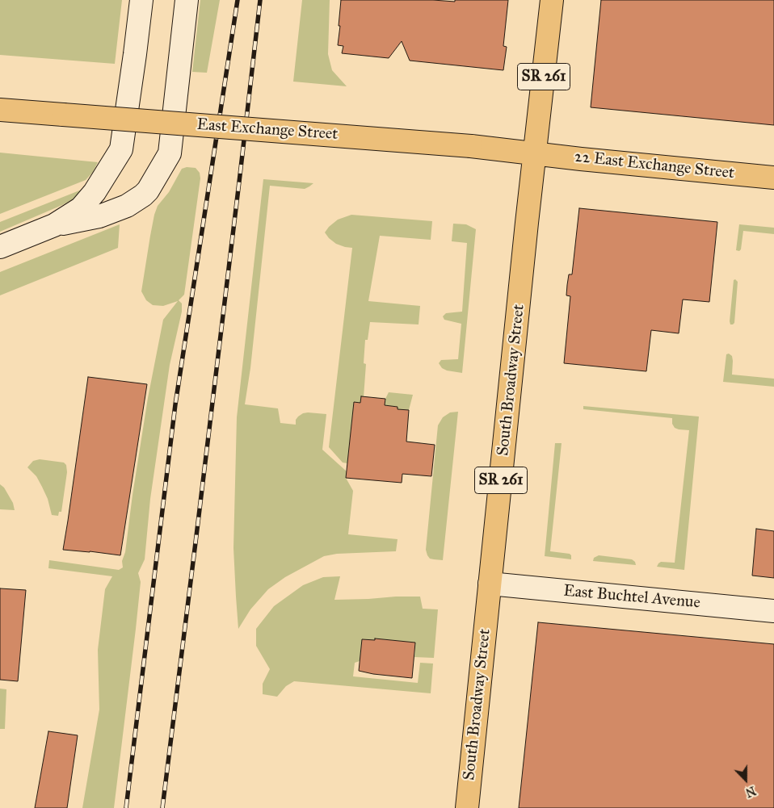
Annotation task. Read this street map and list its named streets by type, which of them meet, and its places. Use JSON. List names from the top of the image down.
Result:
{
  "streets": {
    "main road": [
      "SR 261",
      "East Exchange Street",
      "22 East Exchange Street",
      "South Broadway Street",
      "East Buchtel Avenue"
    ]
  },
  "crossings": [
    ["East Exchange Street", "22 East Exchange Street"],
    ["East Exchange Street", "South Broadway Street"],
    ["22 East Exchange Street", "South Broadway Street"],
    ["South Broadway Street", "East Buchtel Avenue"]
  ],
  "north": "bottom"
}
